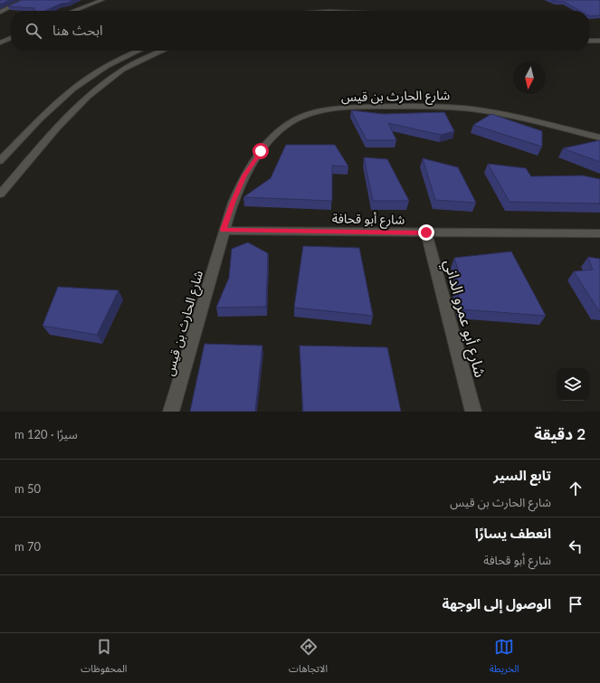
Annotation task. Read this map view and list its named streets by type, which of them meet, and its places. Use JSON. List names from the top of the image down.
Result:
{
  "streets": {
    "street": ["شارع الحارث بن قيس", "شارع أبو قحافة", "شارع أبو عمرو الداني"]
  },
  "crossings": [
    ["شارع الحارث بن قيس", "شارع أبو قحافة"],
    ["شارع أبو قحافة", "شارع أبو عمرو الداني"]
  ],
  "north": "bottom",
  "page": {
    "search": "ابحث هنا",
    "heading": ["2 دقيقة", "سيرًا · 120 m"],
    "list": [
      ["تابع السير", "شارع الحارث بن قيس", "50 m"],
      ["انعطف يسارًا", "شارع أبو قحافة", "70 m"],
      "الوصول إلى الوجهة"
    ],
    "nav": ["الخريطة", "الاتجاهات", "المحفوظات"]
  }
}
